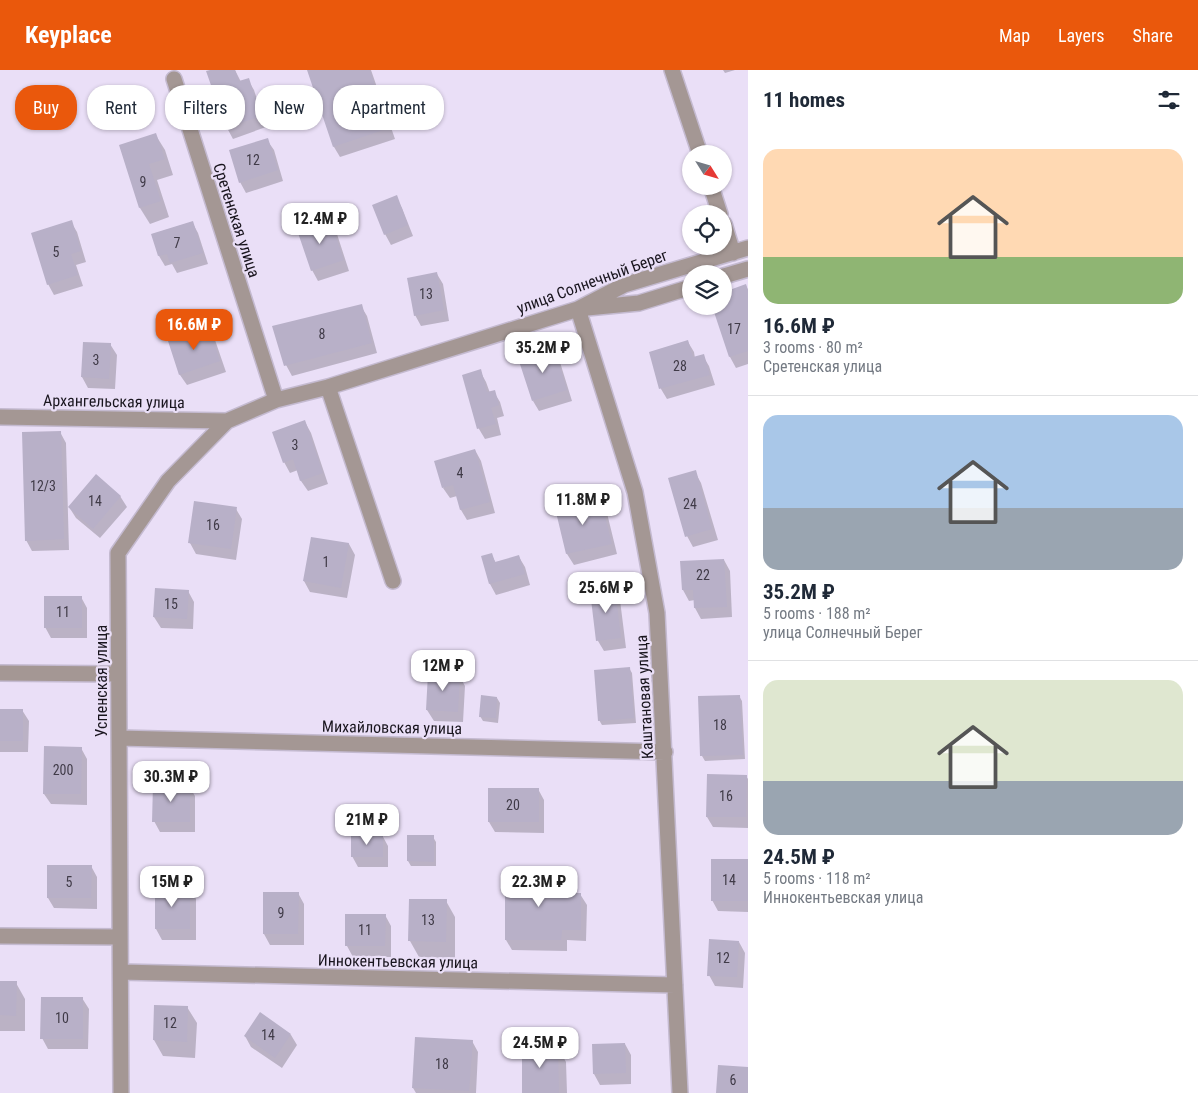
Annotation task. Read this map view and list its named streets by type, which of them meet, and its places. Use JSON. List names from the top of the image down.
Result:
{
  "streets": {
    "street": [
      "Сретенская улица",
      "улица Солнечный Берег",
      "Архангельская улица",
      "Успенская улица",
      "Каштановая улица",
      "Михайловская улица",
      "Иннокентьевская улица"
    ]
  },
  "crossings": [
    ["Сретенская улица", "улица Солнечный Берег"],
    ["Сретенская улица", "Успенская улица"],
    ["улица Солнечный Берег", "Успенская улица"],
    ["улица Солнечный Берег", "Каштановая улица"],
    ["Архангельская улица", "Успенская улица"],
    ["Успенская улица", "Михайловская улица"],
    ["Успенская улица", "Иннокентьевская улица"],
    ["Каштановая улица", "Михайловская улица"],
    ["Каштановая улица", "Иннокентьевская улица"]
  ],
  "house_numbers": [
    "12",
    "9",
    "7",
    "5",
    "13",
    "17",
    "8",
    "3",
    "28",
    "3",
    "4",
    "12/3",
    "14",
    "24",
    "16",
    "1",
    "22",
    "15",
    "11",
    "18",
    "200",
    "16",
    "20",
    "14",
    "5",
    "9",
    "13",
    "11",
    "12",
    "10",
    "12",
    "14",
    "18",
    "6"
  ],
  "north": "bottom right",
  "page": {
    "header": "Keyplace",
    "nav": ["Map", "Layers", "Share"],
    "heading": "11 homes",
    "chip": [
      "Buy",
      "Rent",
      "Filters",
      "New",
      "Apartment"
    ],
    "list": [
      {
        "name": "16.6M ₽",
        "note": "3 rooms · 80 m² · Сретенская улица"
      },
      {
        "name": "35.2M ₽",
        "note": "5 rooms · 188 m² · улица Солнечный Берег"
      },
      {
        "name": "24.5M ₽",
        "note": "5 rooms · 118 m² · Иннокентьевская улица"
      }
    ],
    "price": [
      "12.4M ₽",
      "16.6M ₽",
      "35.2M ₽",
      "11.8M ₽",
      "25.6M ₽",
      "12M ₽",
      "30.3M ₽",
      "21M ₽",
      "15M ₽",
      "22.3M ₽",
      "24.5M ₽"
    ]
  }
}
